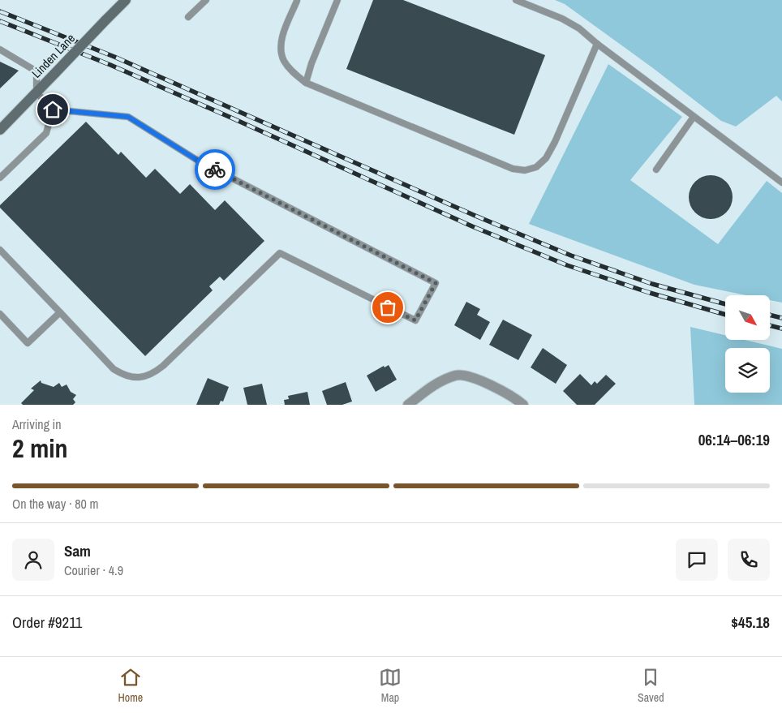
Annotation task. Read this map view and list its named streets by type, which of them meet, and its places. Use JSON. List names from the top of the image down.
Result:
{
  "streets": {
    "street": ["Linden Lane"]
  },
  "north": "bottom right",
  "page": {
    "heading": ["2 min", "Arriving in", "06:14–06:19"],
    "panel": [
      "Sam",
      "Courier · 4.9",
      "Order #9211",
      "$45.18"
    ],
    "bar": "On the way · 80 m",
    "tabs": ["Home", "Map", "Saved"]
  }
}
